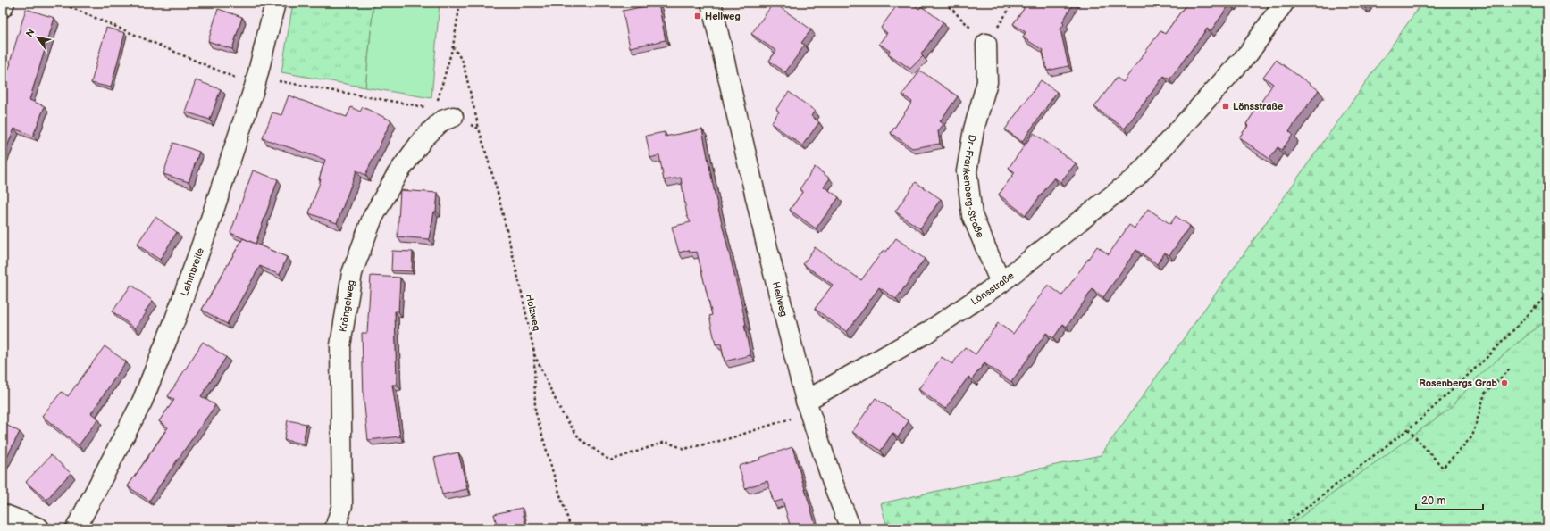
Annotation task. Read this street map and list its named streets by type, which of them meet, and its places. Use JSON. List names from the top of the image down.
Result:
{
  "streets": {
    "street": [
      "Dr.-Frankenberg-Straße",
      "Lehmbreite",
      "Lönsstraße",
      "Hellweg",
      "Krängelweg"
    ],
    "path": ["Holzweg"]
  },
  "crossings": [
    ["Dr.-Frankenberg-Straße", "Lönsstraße"],
    ["Lönsstraße", "Hellweg"]
  ],
  "places": {
    "transit": ["Hellweg", "Lönsstraße"],
    "other": ["Rosenbergs Grab"]
  },
  "scale_bar": "20 m",
  "north": "top left"
}
